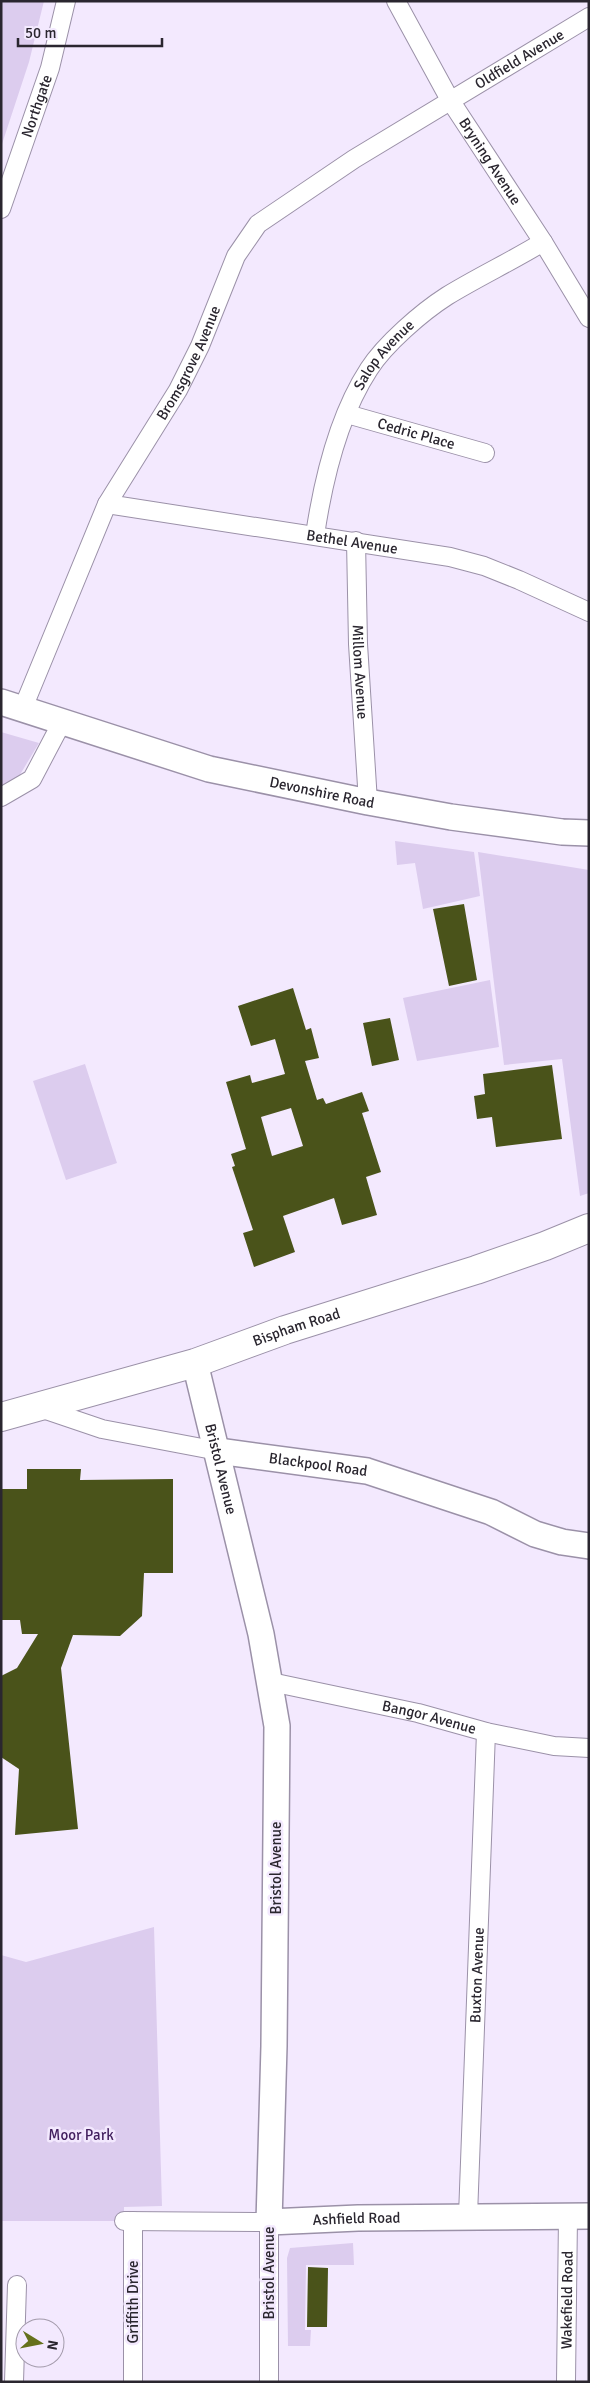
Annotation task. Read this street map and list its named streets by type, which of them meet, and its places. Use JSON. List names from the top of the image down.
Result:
{
  "streets": {
    "main road": ["Bispham Road"],
    "street": [
      "Oldfield Avenue",
      "Northgate",
      "Bryning Avenue",
      "Salop Avenue",
      "Bromsgrove Avenue",
      "Cedric Place",
      "Bethel Avenue",
      "Millom Avenue",
      "Devonshire Road",
      "Blackpool Road",
      "Bristol Avenue",
      "Bangor Avenue",
      "Buxton Avenue",
      "Ashfield Road",
      "Wakefield Road",
      "Griffith Drive"
    ]
  },
  "crossings": [
    ["Oldfield Avenue", "Bryning Avenue"],
    ["Oldfield Avenue", "Bromsgrove Avenue"],
    ["Bryning Avenue", "Salop Avenue"],
    ["Bryning Avenue", "Bromsgrove Avenue"],
    ["Salop Avenue", "Cedric Place"],
    ["Salop Avenue", "Bethel Avenue"],
    ["Bromsgrove Avenue", "Bethel Avenue"],
    ["Bromsgrove Avenue", "Devonshire Road"],
    ["Bethel Avenue", "Millom Avenue"],
    ["Millom Avenue", "Devonshire Road"],
    ["Bispham Road", "Blackpool Road"],
    ["Bispham Road", "Bristol Avenue"],
    ["Blackpool Road", "Bristol Avenue"],
    ["Bristol Avenue", "Bangor Avenue"],
    ["Bristol Avenue", "Ashfield Road"],
    ["Bangor Avenue", "Buxton Avenue"],
    ["Buxton Avenue", "Ashfield Road"],
    ["Ashfield Road", "Wakefield Road"],
    ["Ashfield Road", "Griffith Drive"]
  ],
  "parks": ["Moor Park"],
  "scale_bar": "50 m",
  "north": "right"
}
